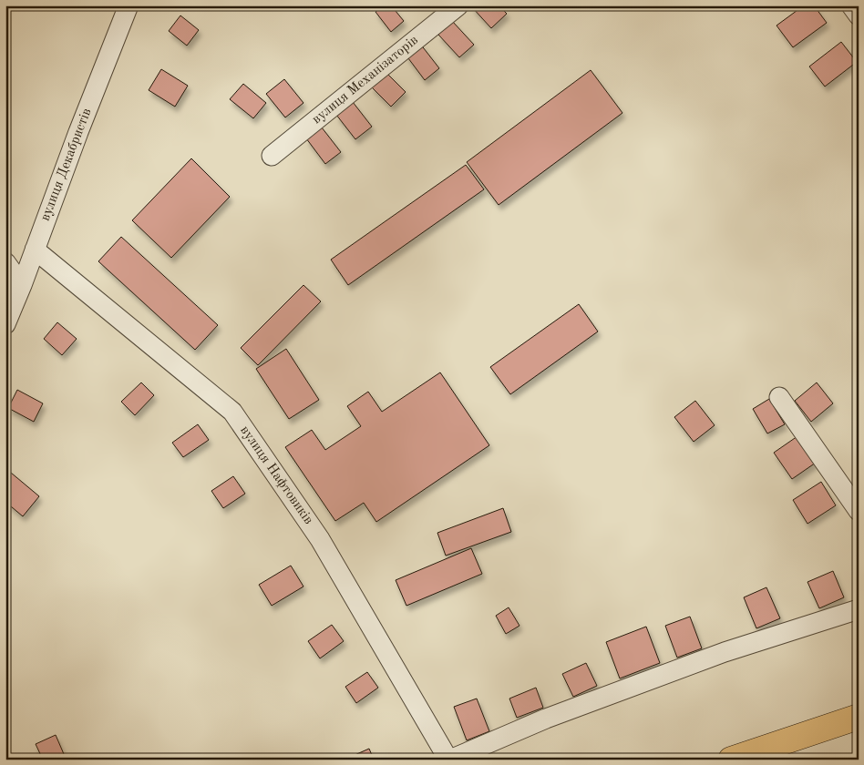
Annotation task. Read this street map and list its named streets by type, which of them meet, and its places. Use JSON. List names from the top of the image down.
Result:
{
  "streets": {
    "street": ["вулиця Механізаторів", "вулиця Декабристів", "вулиця Нафтовиків"]
  },
  "crossings": [
    ["вулиця Декабристів", "вулиця Нафтовиків"]
  ]
}
